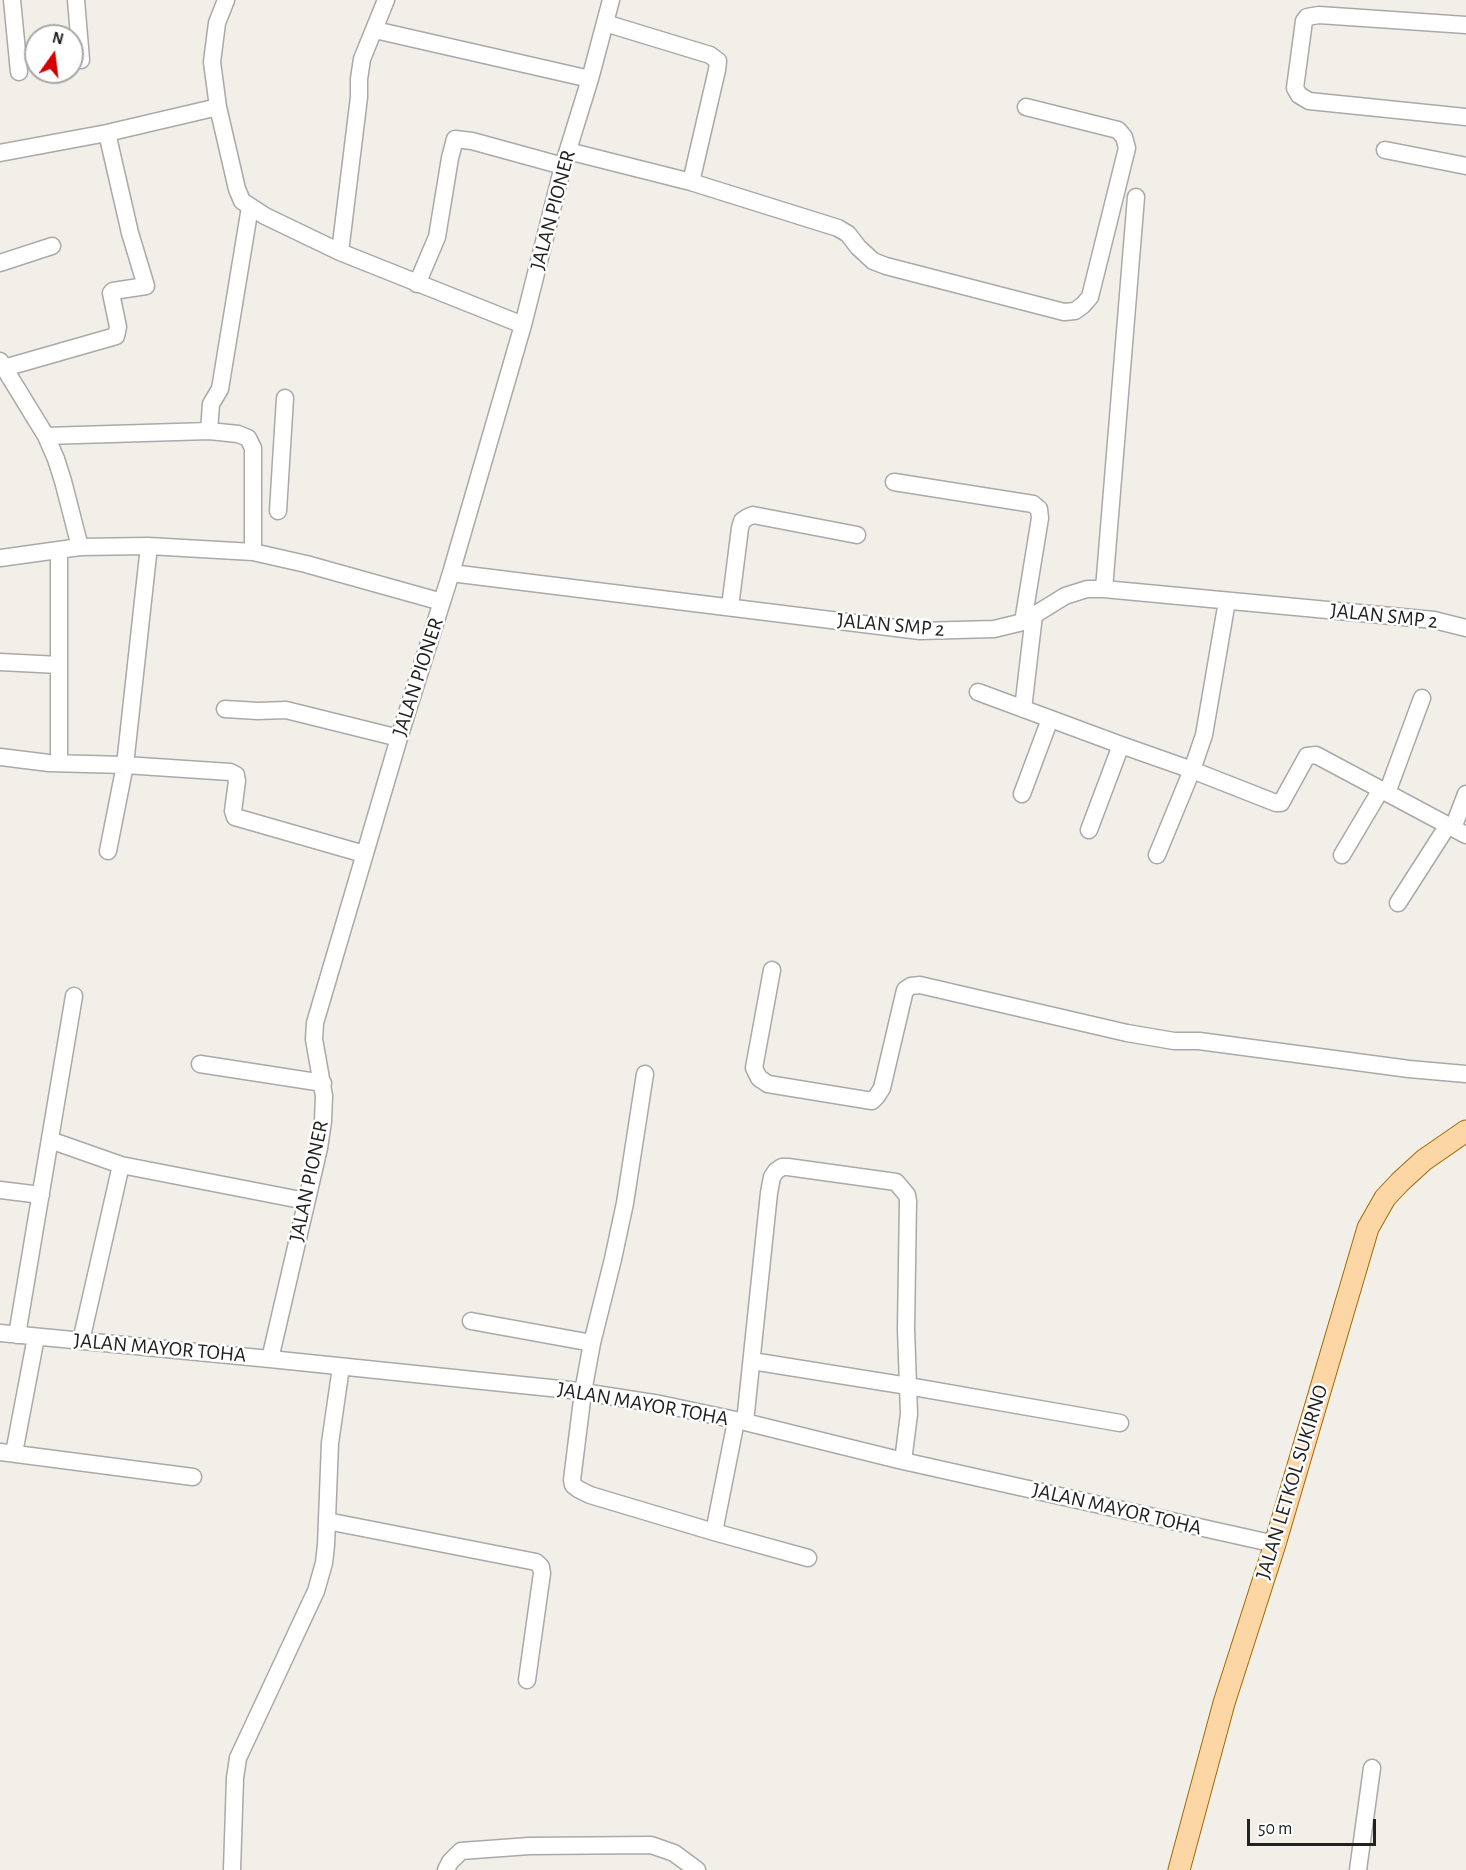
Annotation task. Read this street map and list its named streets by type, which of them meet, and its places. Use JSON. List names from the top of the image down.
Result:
{
  "streets": {
    "main road": ["JALAN LETKOL SUKIRNO"],
    "street": ["JALAN PIONER", "JALAN SMP 2", "JALAN MAYOR TOHA"]
  },
  "crossings": [
    ["JALAN PIONER", "JALAN SMP 2"],
    ["JALAN PIONER", "JALAN MAYOR TOHA"],
    ["JALAN MAYOR TOHA", "JALAN LETKOL SUKIRNO"]
  ],
  "scale_bar": "50 m",
  "north": "top"
}
